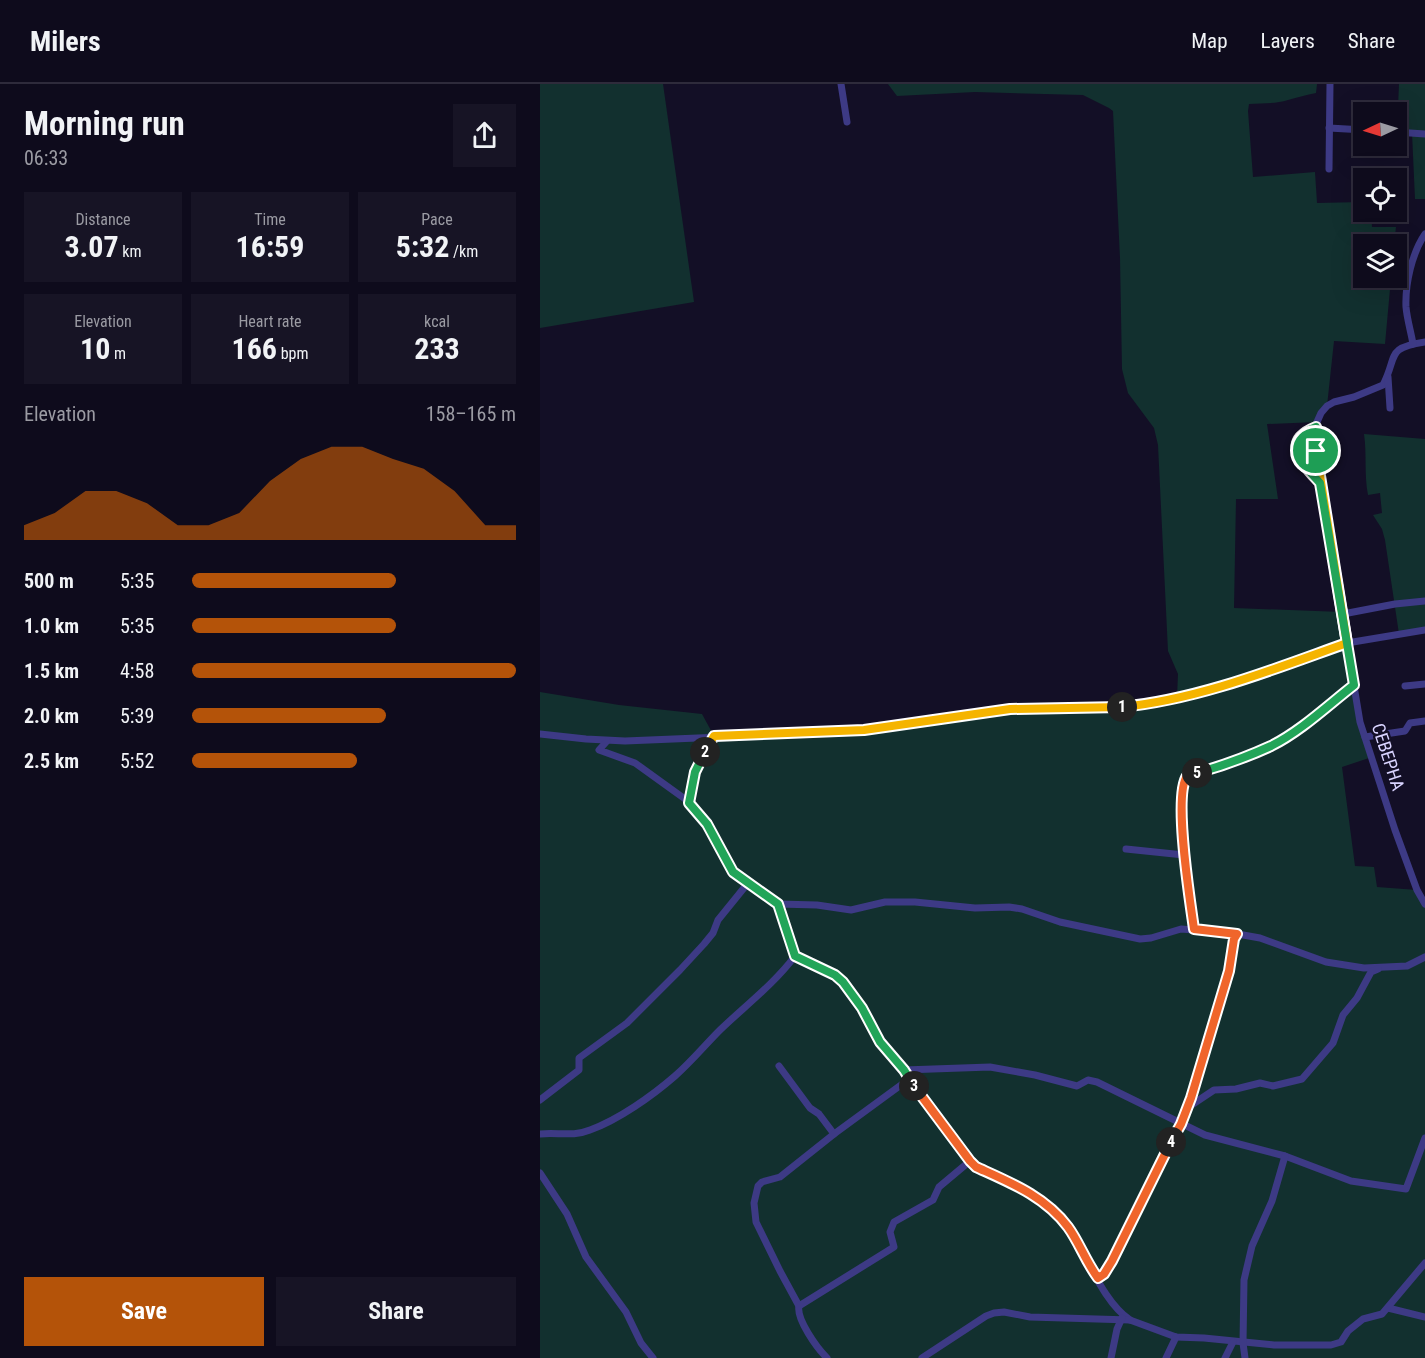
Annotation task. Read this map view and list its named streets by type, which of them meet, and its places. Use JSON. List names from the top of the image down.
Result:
{
  "streets": {
    "street": ["СЕВЕРНА"]
  },
  "north": "left",
  "page": {
    "header": "Milers",
    "nav": ["Map", "Layers", "Share"],
    "heading": ["Morning run", "06:33"],
    "stats": [
      ["Distance", "3.07 km"],
      ["Time", "16:59"],
      ["Pace", "5:32 /km"],
      ["Elevation", "10 m"],
      ["Heart rate", "166 bpm"],
      ["kcal", "233"]
    ],
    "chart": ["Elevation", "158–165 m"],
    "list": [
      {
        "name": "500 m",
        "note": "5:35"
      },
      {
        "name": "1.0 km",
        "note": "5:35"
      },
      {
        "name": "1.5 km",
        "note": "4:58"
      },
      {
        "name": "2.0 km",
        "note": "5:39"
      },
      {
        "name": "2.5 km",
        "note": "5:52"
      }
    ],
    "pins": [
      "1",
      "2",
      "5",
      "3",
      "4"
    ],
    "buttons": ["Save", "Share"]
  }
}
